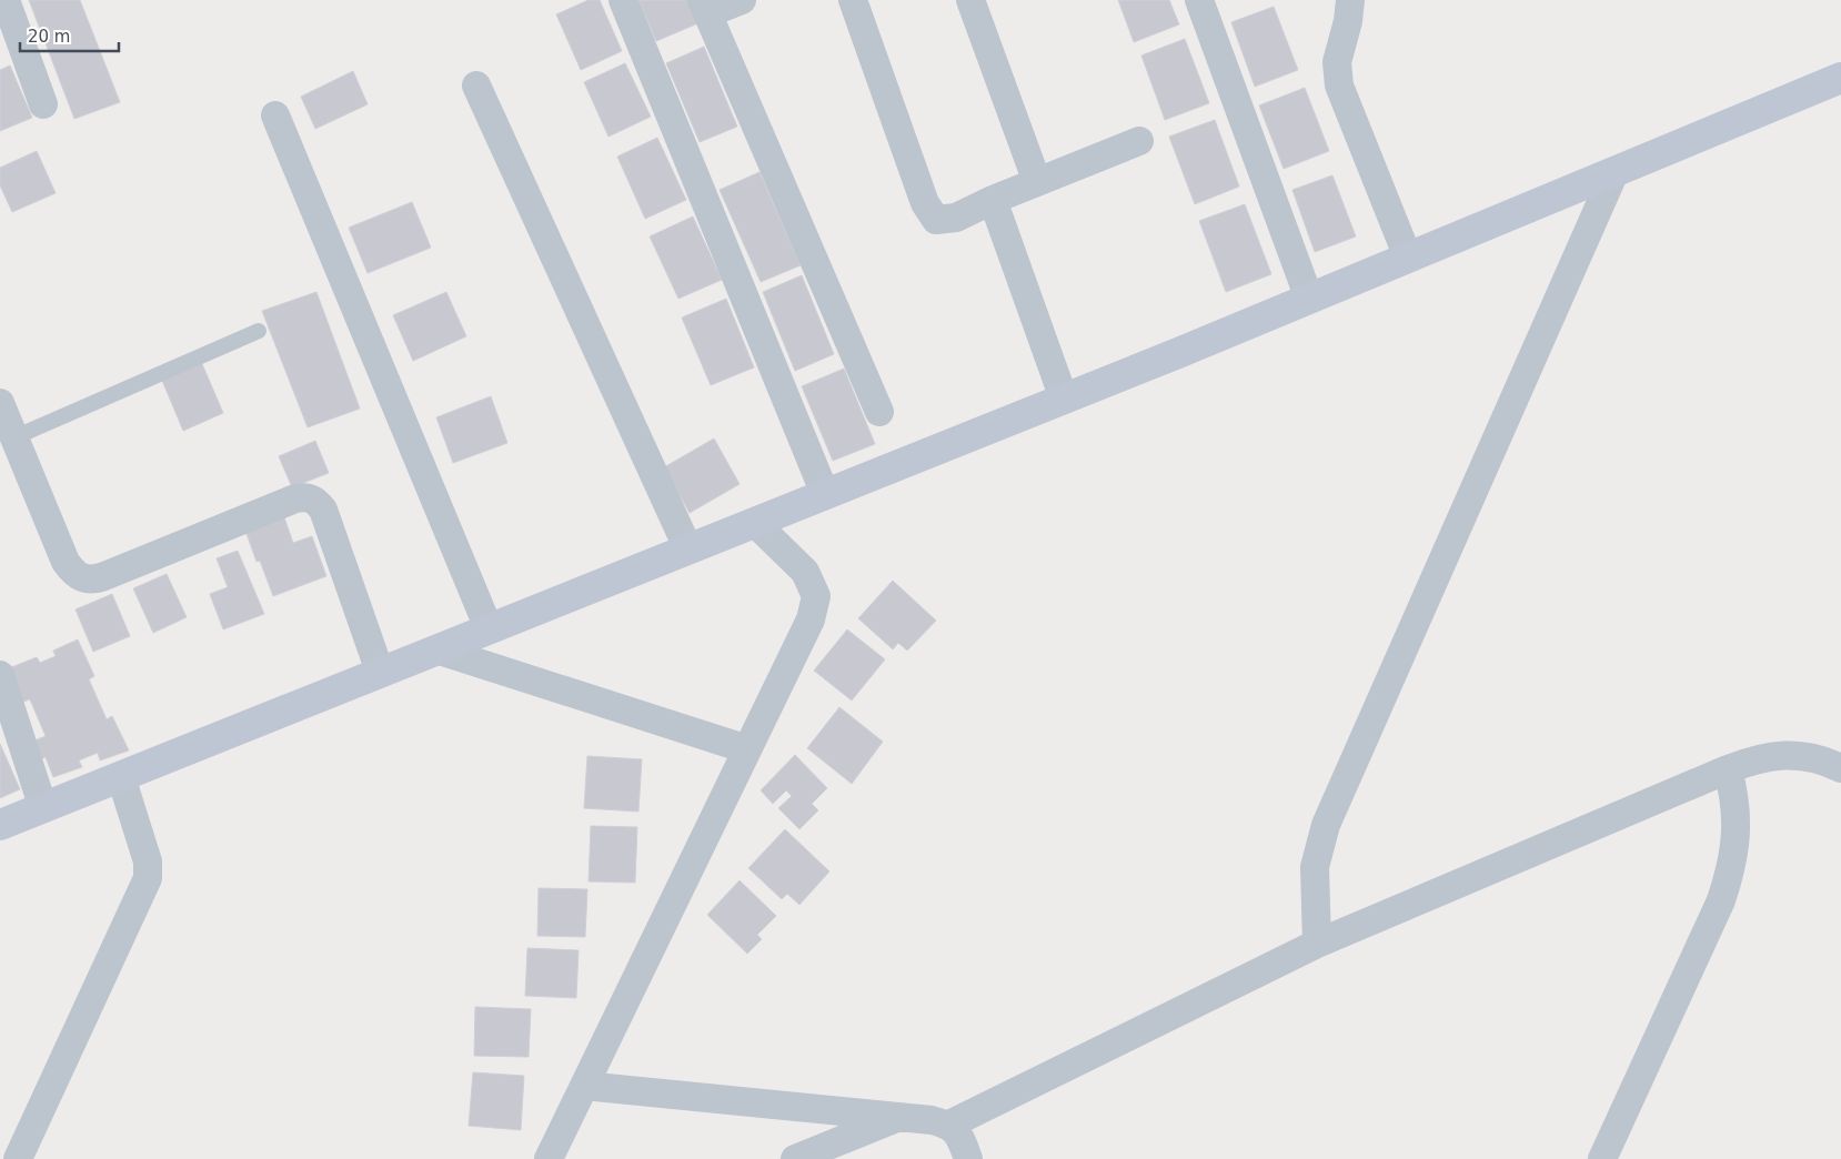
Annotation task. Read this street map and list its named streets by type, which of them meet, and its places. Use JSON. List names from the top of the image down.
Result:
{
  "scale_bar": "20 m"
}
